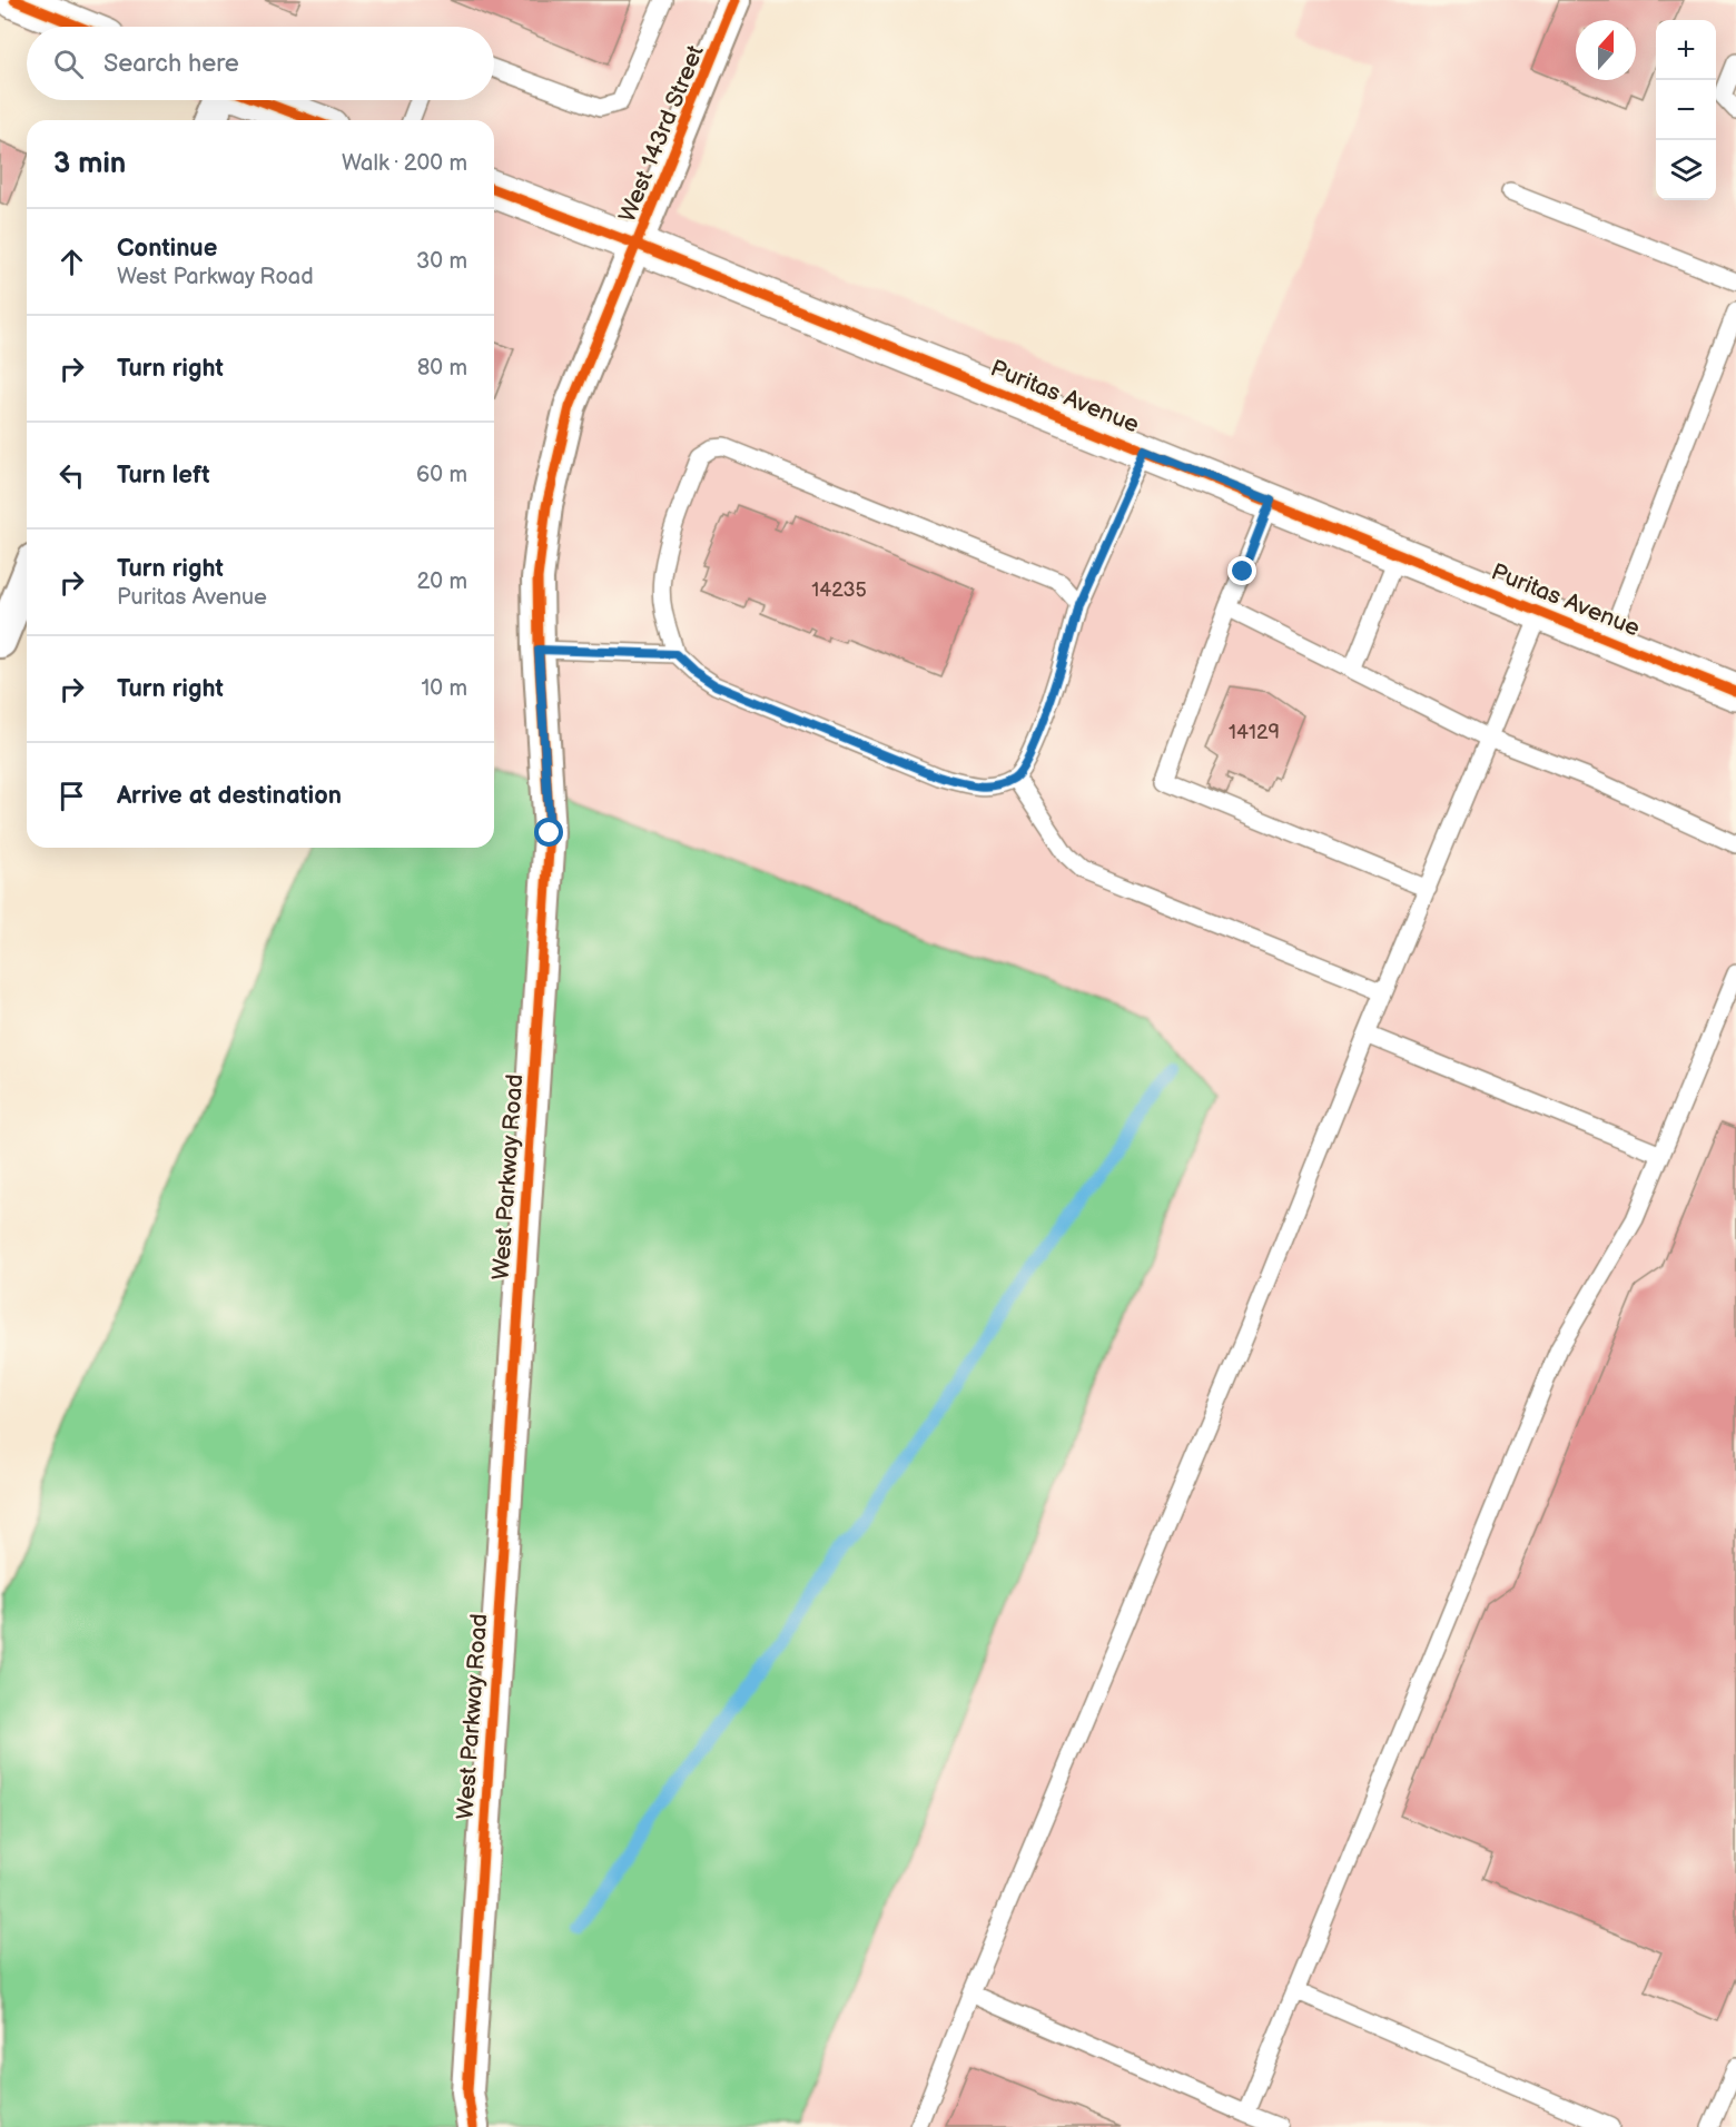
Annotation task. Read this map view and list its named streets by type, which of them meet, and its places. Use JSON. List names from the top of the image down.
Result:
{
  "streets": {
    "street": ["West 143rd Street", "Puritas Avenue", "West Parkway Road"]
  },
  "crossings": [
    ["West 143rd Street", "Puritas Avenue"],
    ["West 143rd Street", "West Parkway Road"],
    ["Puritas Avenue", "West Parkway Road"]
  ],
  "house_numbers": ["14235", "14129"],
  "north": "top",
  "page": {
    "map_buttons": ["+", "−"],
    "search": "Search here",
    "heading": ["3 min", "Walk · 200 m"],
    "list": [
      ["Continue", "West Parkway Road", "30 m"],
      ["Turn right", "80 m"],
      ["Turn left", "60 m"],
      ["Turn right", "Puritas Avenue", "20 m"],
      ["Turn right", "10 m"],
      "Arrive at destination"
    ]
  }
}
